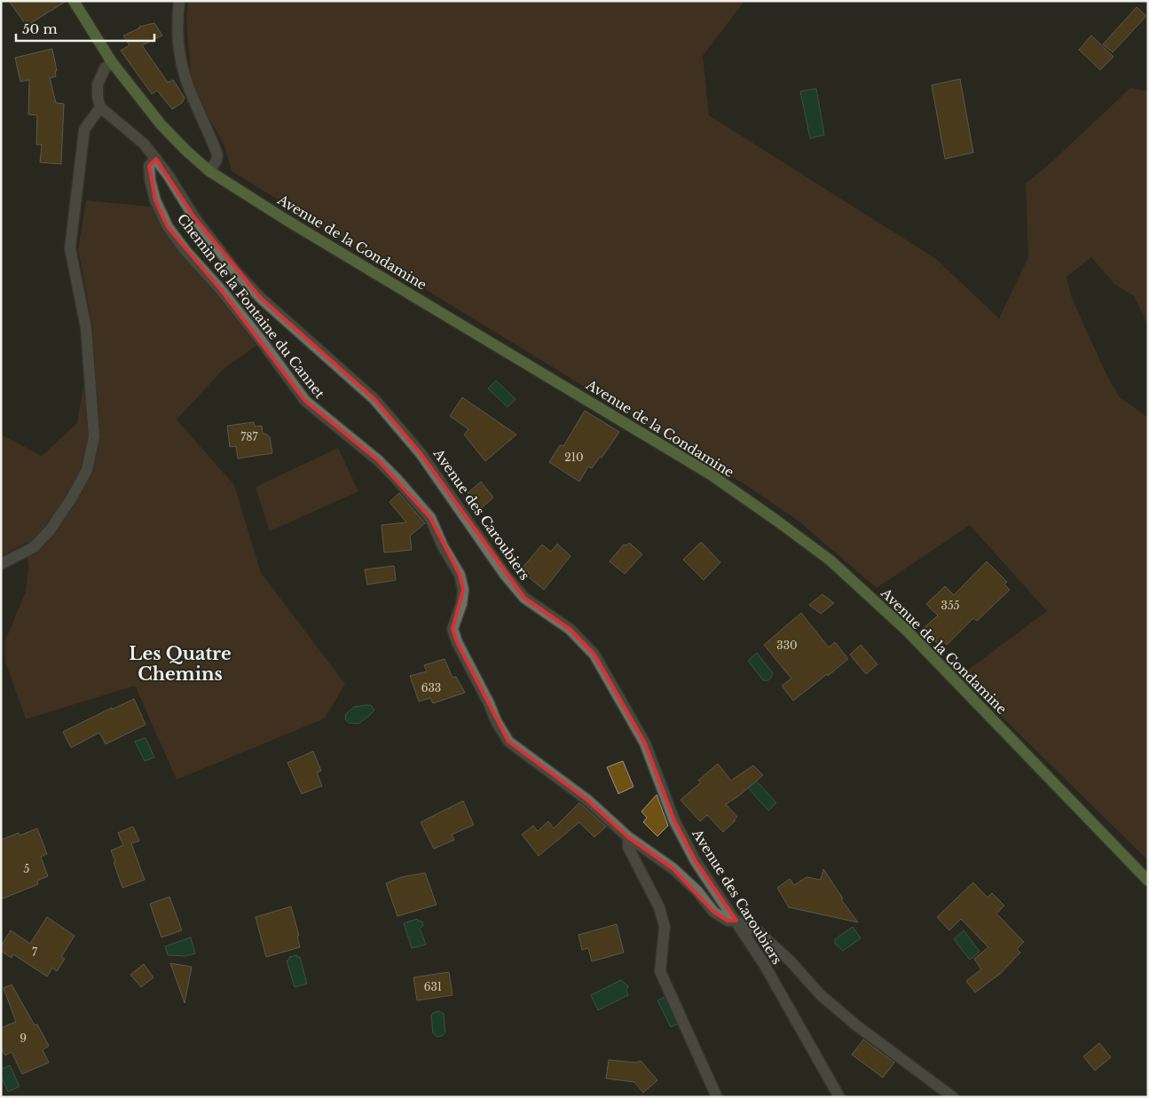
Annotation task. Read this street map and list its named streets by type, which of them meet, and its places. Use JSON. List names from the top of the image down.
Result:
{
  "streets": {
    "main road": ["Avenue de la Condamine"],
    "street": ["Chemin de la Fontaine du Cannet", "Avenue des Caroubiers"]
  },
  "crossings": [
    ["Chemin de la Fontaine du Cannet", "Avenue des Caroubiers"]
  ],
  "districts": ["Les Quatre Chemins"],
  "house_numbers": [
    "787",
    "210",
    "355",
    "330",
    "633",
    "5",
    "7",
    "631",
    "9"
  ],
  "scale_bar": "50 m"
}
